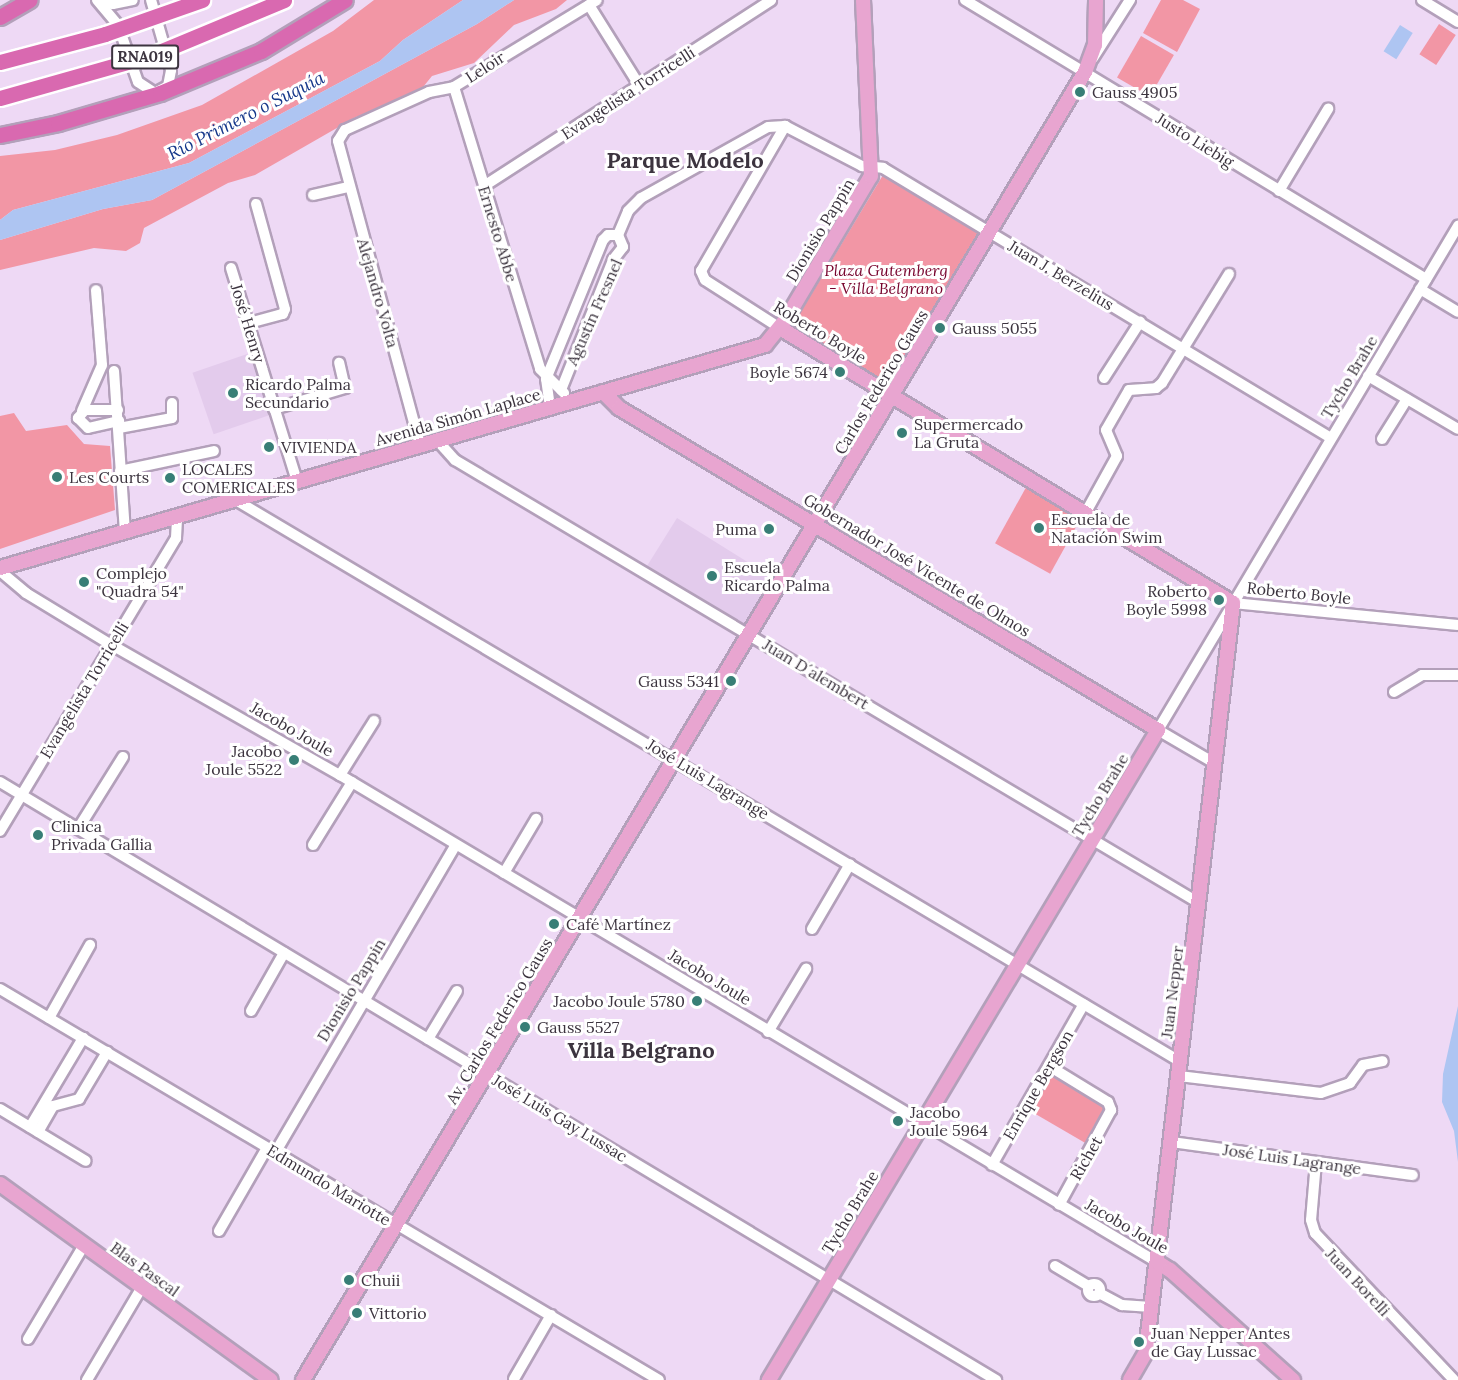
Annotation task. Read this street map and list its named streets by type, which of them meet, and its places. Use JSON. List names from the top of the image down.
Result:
{
  "streets": {
    "highway": ["RNA019"],
    "main road": [
      "Dionisio Pappin",
      "Roberto Boyle",
      "Tycho Brahe",
      "Carlos Federico Gauss",
      "Avenida Simón Laplace",
      "Gobernador José Vicente de Olmos",
      "Jacobo Joule",
      "Juan Nepper",
      "Av. Carlos Federico Gauss",
      "Blas Pascal"
    ],
    "street": [
      "Leloir",
      "Evangelista Torricelli",
      "Justo Liebig",
      "Ernesto Abbe",
      "Juan J. Berzelius",
      "Alejandro Volta",
      "Agustin Fresnel",
      "José Henry",
      "Juan D´alembert",
      "José Luis Lagrange",
      "Enrique Bergson",
      "José Luis Gay Lussac",
      "Richet",
      "Edmundo Mariotte",
      "Juan Borelli"
    ]
  },
  "crossings": [
    ["Leloir", "Ernesto Abbe"],
    ["Leloir", "Alejandro Volta"],
    ["Evangelista Torricelli", "Ernesto Abbe"],
    ["Evangelista Torricelli", "Avenida Simón Laplace"],
    ["Evangelista Torricelli", "Jacobo Joule"],
    ["Evangelista Torricelli", "José Luis Gay Lussac"],
    ["Justo Liebig", "Tycho Brahe"],
    ["Justo Liebig", "Carlos Federico Gauss"],
    ["Dionisio Pappin", "Juan J. Berzelius"],
    ["Dionisio Pappin", "Roberto Boyle"],
    ["Dionisio Pappin", "Avenida Simón Laplace"],
    ["Dionisio Pappin", "Jacobo Joule"],
    ["Dionisio Pappin", "José Luis Gay Lussac"],
    ["Dionisio Pappin", "Edmundo Mariotte"],
    ["Ernesto Abbe", "Agustin Fresnel"],
    ["Ernesto Abbe", "Avenida Simón Laplace"],
    ["Juan J. Berzelius", "Agustin Fresnel"],
    ["Juan J. Berzelius", "Tycho Brahe"],
    ["Juan J. Berzelius", "Carlos Federico Gauss"],
    ["Alejandro Volta", "Avenida Simón Laplace"],
    ["Agustin Fresnel", "Avenida Simón Laplace"],
    ["José Henry", "Avenida Simón Laplace"],
    ["Roberto Boyle", "Tycho Brahe"],
    ["Roberto Boyle", "Carlos Federico Gauss"],
    ["Roberto Boyle", "Avenida Simón Laplace"],
    ["Roberto Boyle", "Juan Nepper"],
    ["Tycho Brahe", "Gobernador José Vicente de Olmos"],
    ["Tycho Brahe", "Juan D´alembert"],
    ["Tycho Brahe", "Jacobo Joule"],
    ["Tycho Brahe", "José Luis Lagrange"],
    ["Tycho Brahe", "Juan Nepper"],
    ["Tycho Brahe", "José Luis Gay Lussac"],
    ["Carlos Federico Gauss", "Gobernador José Vicente de Olmos"],
    ["Carlos Federico Gauss", "Av. Carlos Federico Gauss"],
    ["Avenida Simón Laplace", "Gobernador José Vicente de Olmos"],
    ["Avenida Simón Laplace", "Juan D´alembert"],
    ["Avenida Simón Laplace", "Jacobo Joule"],
    ["Avenida Simón Laplace", "José Luis Lagrange"],
    ["Gobernador José Vicente de Olmos", "Juan Nepper"],
    ["Gobernador José Vicente de Olmos", "Av. Carlos Federico Gauss"],
    ["Juan D´alembert", "Juan Nepper"],
    ["Juan D´alembert", "Av. Carlos Federico Gauss"],
    ["Jacobo Joule", "Juan Nepper"],
    ["Jacobo Joule", "Av. Carlos Federico Gauss"],
    ["Jacobo Joule", "Enrique Bergson"],
    ["Jacobo Joule", "Richet"],
    ["José Luis Lagrange", "Juan Nepper"],
    ["José Luis Lagrange", "Av. Carlos Federico Gauss"],
    ["José Luis Lagrange", "Enrique Bergson"],
    ["José Luis Lagrange", "Juan Borelli"],
    ["Av. Carlos Federico Gauss", "José Luis Gay Lussac"],
    ["Av. Carlos Federico Gauss", "Edmundo Mariotte"],
    ["Enrique Bergson", "Richet"]
  ],
  "districts": ["Parque Modelo", "Villa Belgrano"],
  "water": ["Río Primero o Suquía"],
  "parks": ["Plaza Gutemberg - Villa Belgrano"],
  "places": [
    "Gauss 4905",
    "Gauss 5055",
    "Boyle 5674",
    "Ricardo Palma Secundario",
    "Supermercado La Gruta",
    "VIVIENDA",
    "Les Courts",
    "LOCALES COMERICALES",
    "Escuela de Natación Swim",
    "Puma",
    "Escuela Ricardo Palma",
    "Complejo \"Quadra 54\"",
    "Roberto Boyle 5998",
    "Gauss 5341",
    "Jacobo Joule 5522",
    "Clinica Privada Gallia",
    "Café Martínez",
    "Jacobo Joule 5780",
    "Gauss 5527",
    "Jacobo Joule 5964",
    "Chuii",
    "Vittorio",
    "Juan Nepper Antes de Gay Lussac"
  ]
}
